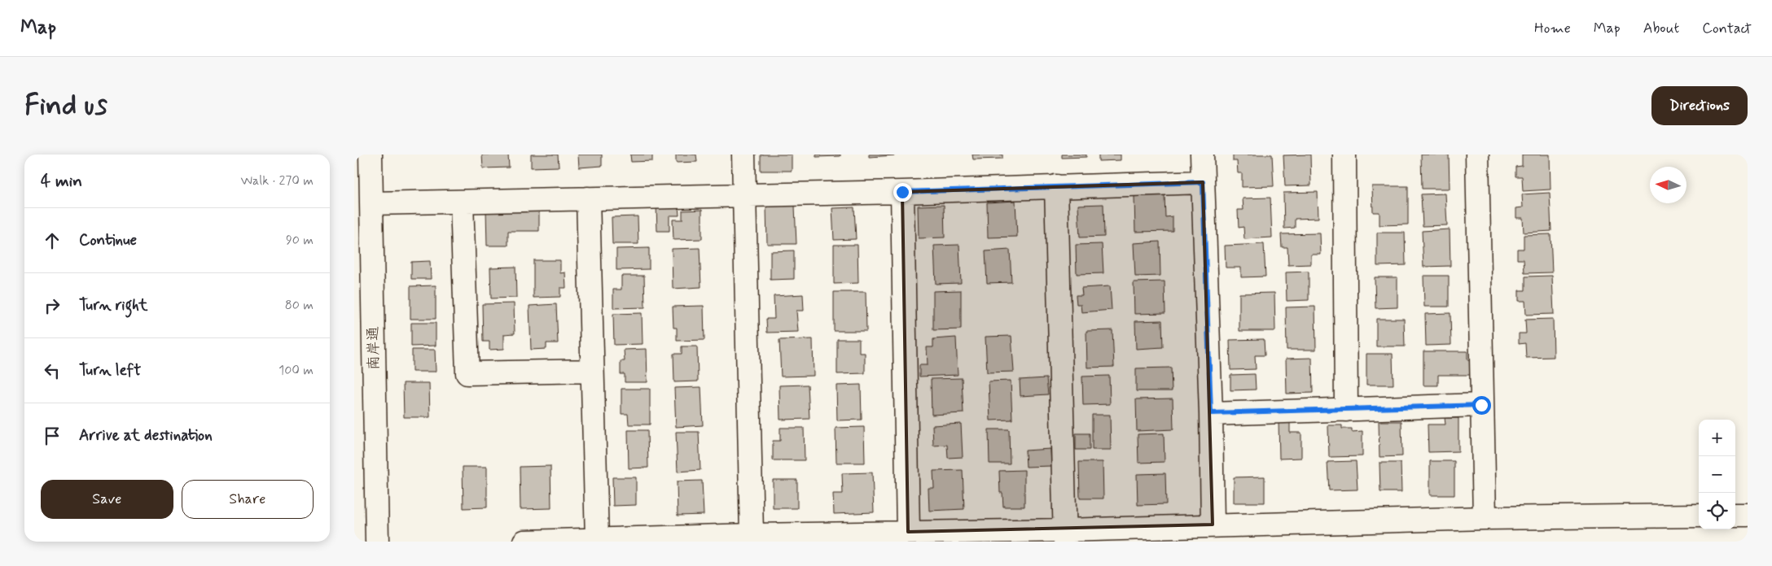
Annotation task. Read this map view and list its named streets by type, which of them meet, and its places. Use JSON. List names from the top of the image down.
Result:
{
  "streets": {
    "street": ["南岸通"]
  },
  "north": "left",
  "page": {
    "header": "Map",
    "nav": [
      "Home",
      "Map",
      "About",
      "Contact"
    ],
    "buttons": [
      "Directions",
      ["Save", "Share"]
    ],
    "title": "Find us",
    "heading": ["4 min", "Walk · 270 m"],
    "list": [
      ["Continue", "90 m"],
      ["Turn right", "80 m"],
      ["Turn left", "100 m"],
      "Arrive at destination"
    ],
    "map_buttons": ["+", "−"]
  }
}
